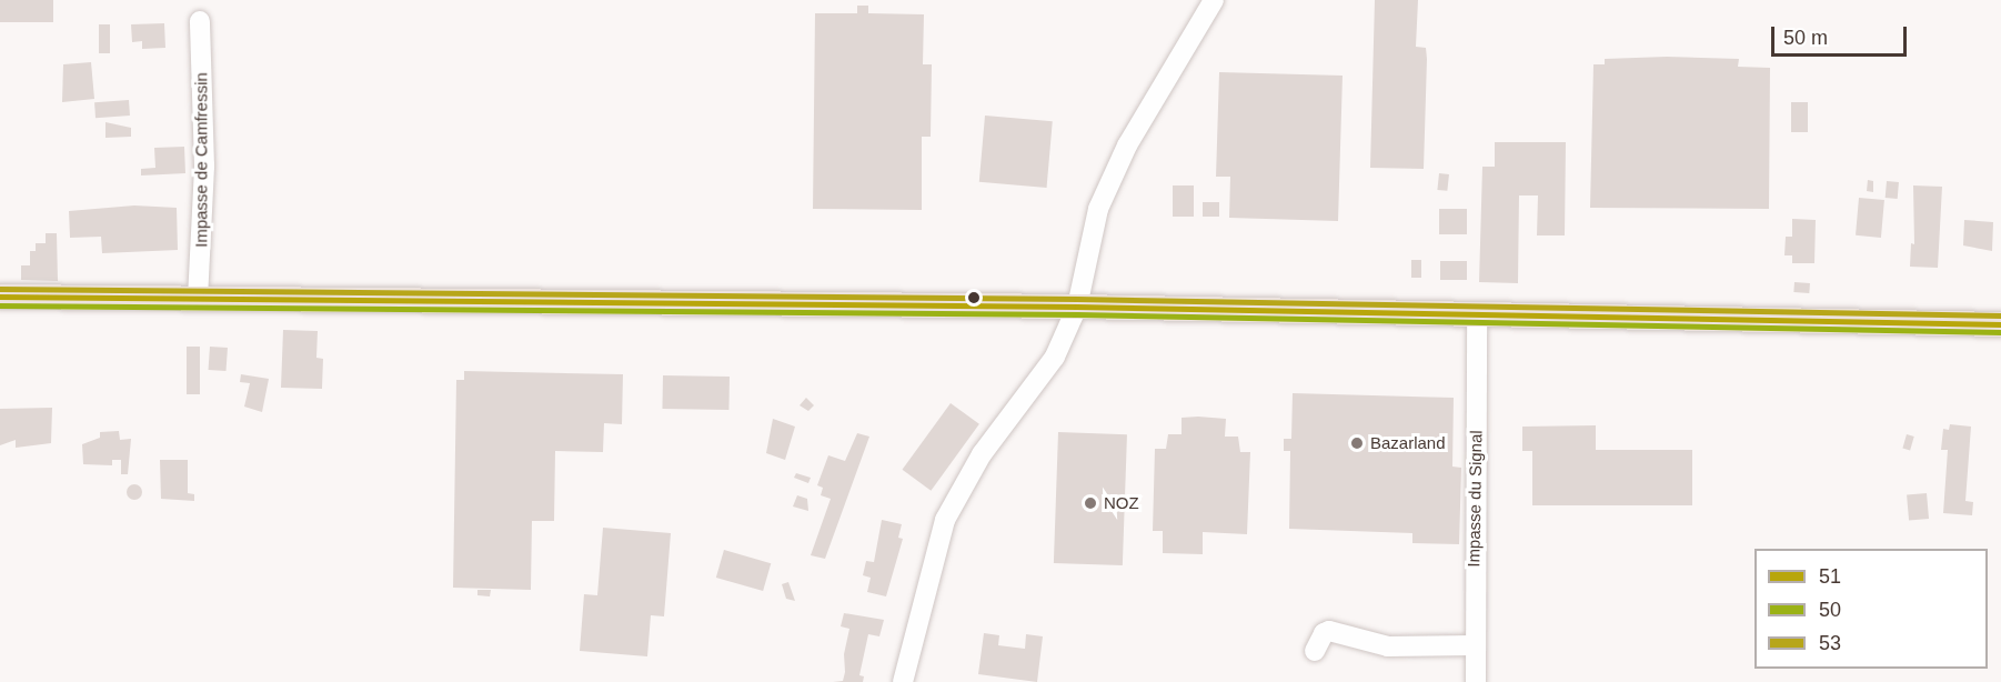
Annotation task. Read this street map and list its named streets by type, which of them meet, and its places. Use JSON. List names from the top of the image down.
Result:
{
  "streets": {
    "street": ["Impasse de Camfressin", "Impasse du Signal"]
  },
  "places": ["Bazarland", "NOZ"],
  "lines": ["transit line 53", "transit line 51", "transit line 50"],
  "legend": ["51", "50", "53"],
  "scale_bar": "50 m"
}
